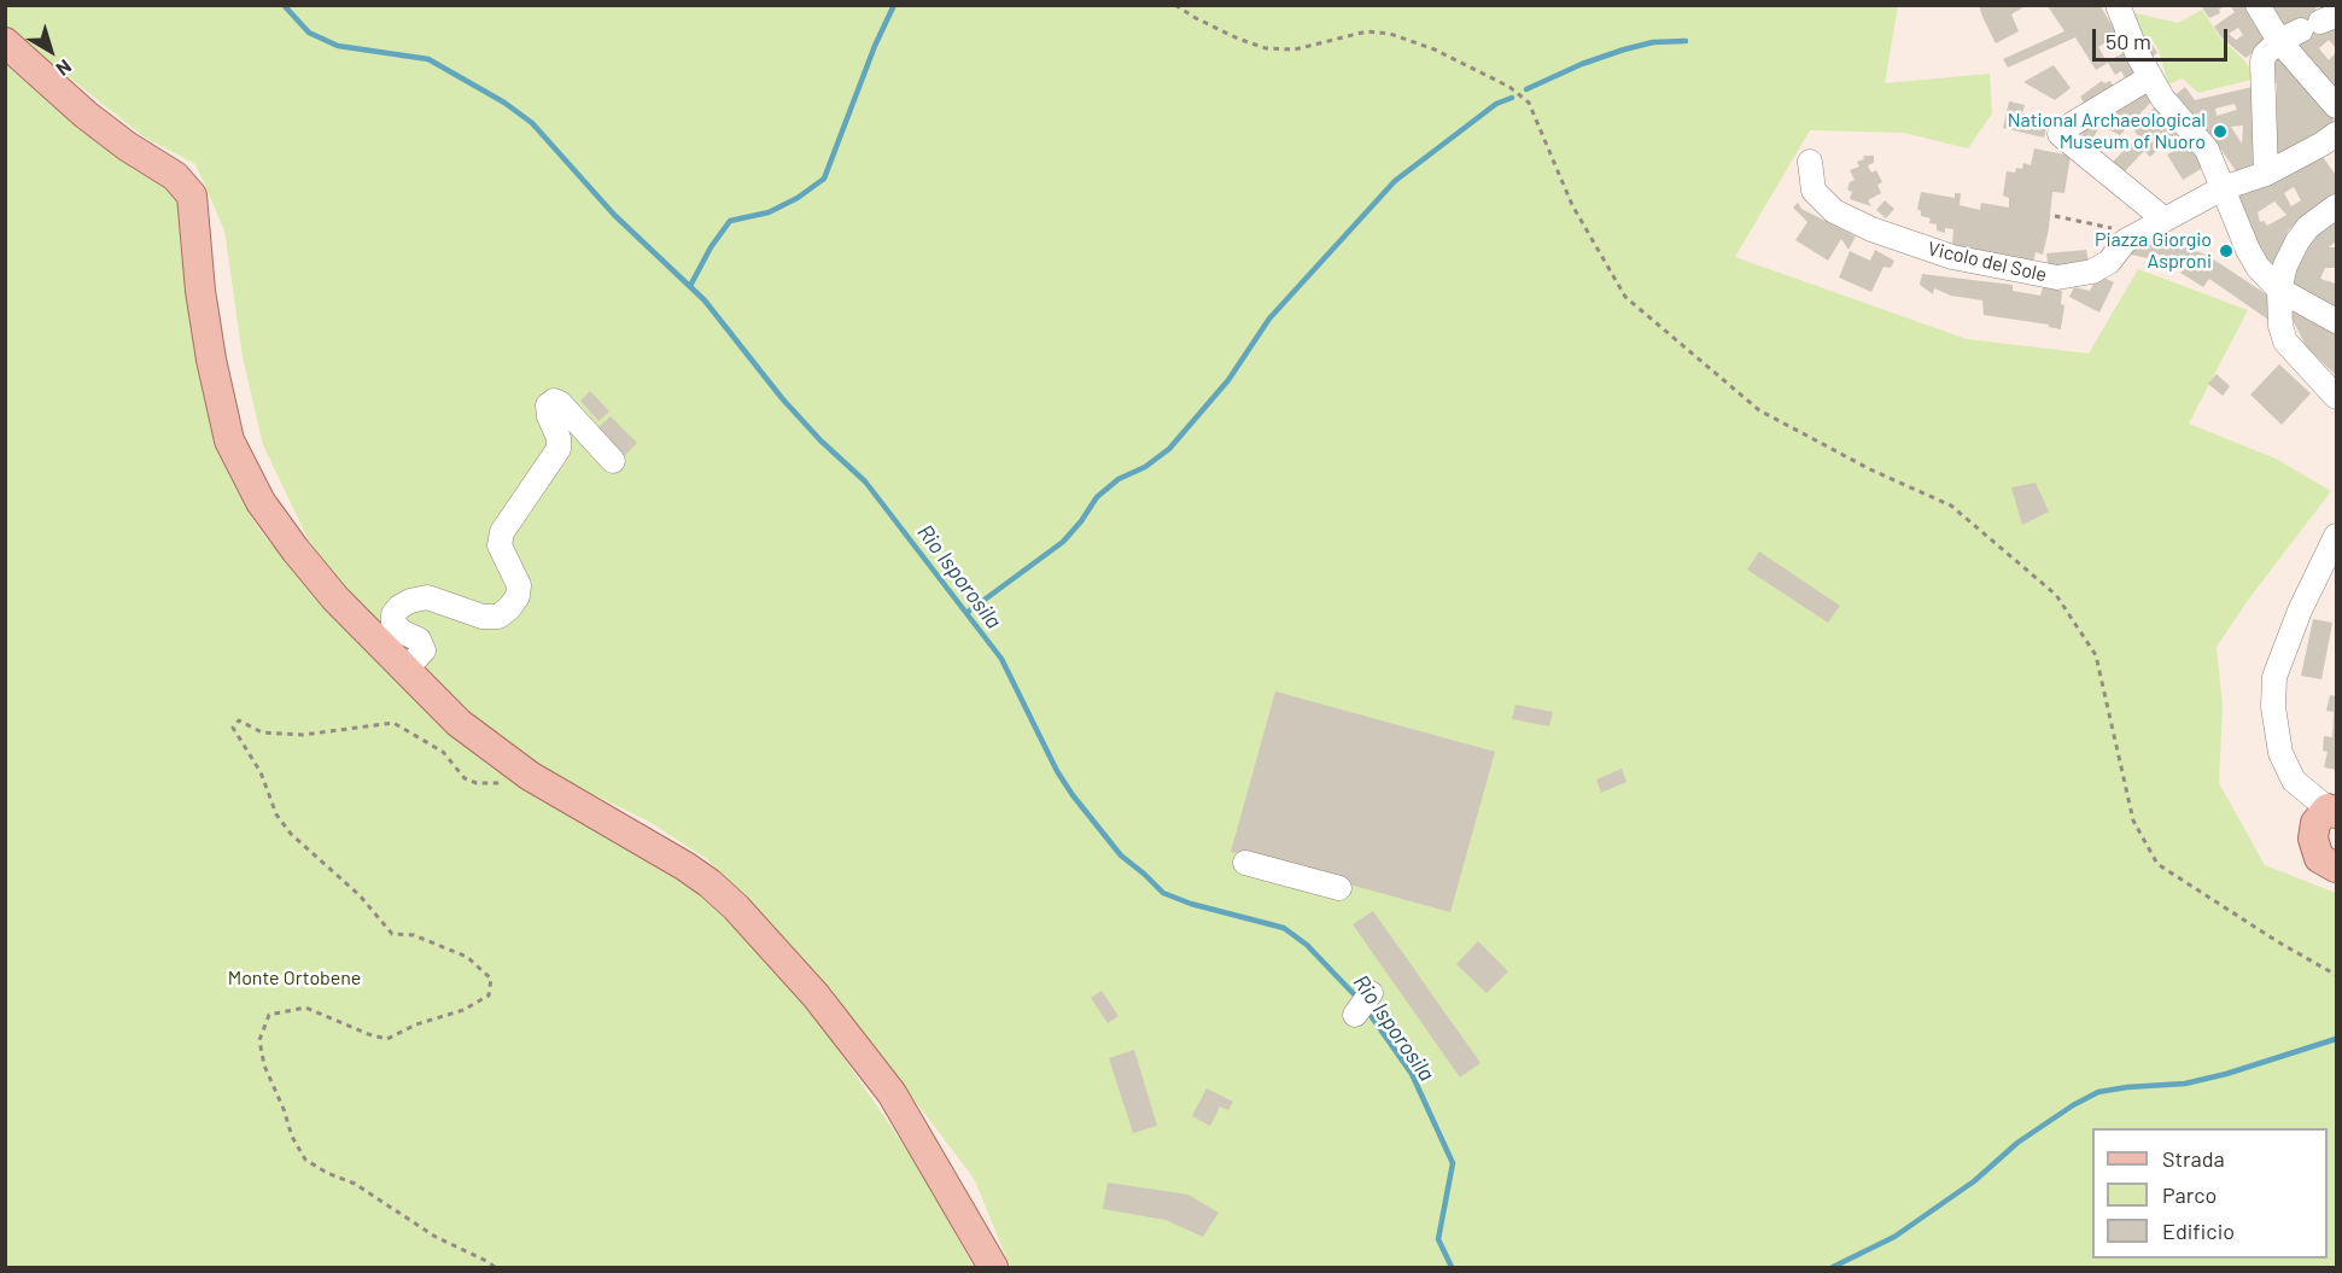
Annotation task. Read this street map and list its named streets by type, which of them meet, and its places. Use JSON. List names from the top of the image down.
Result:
{
  "streets": {
    "street": ["Vicolo del Sole"]
  },
  "water": ["Rio Isporosila"],
  "parks": ["Monte Ortobene"],
  "places": ["National Archaeological Museum of Nuoro", "Piazza Giorgio Asproni"],
  "legend": ["Strada", "Parco", "Edificio"],
  "scale_bar": "50 m",
  "north": "bottom right"
}
